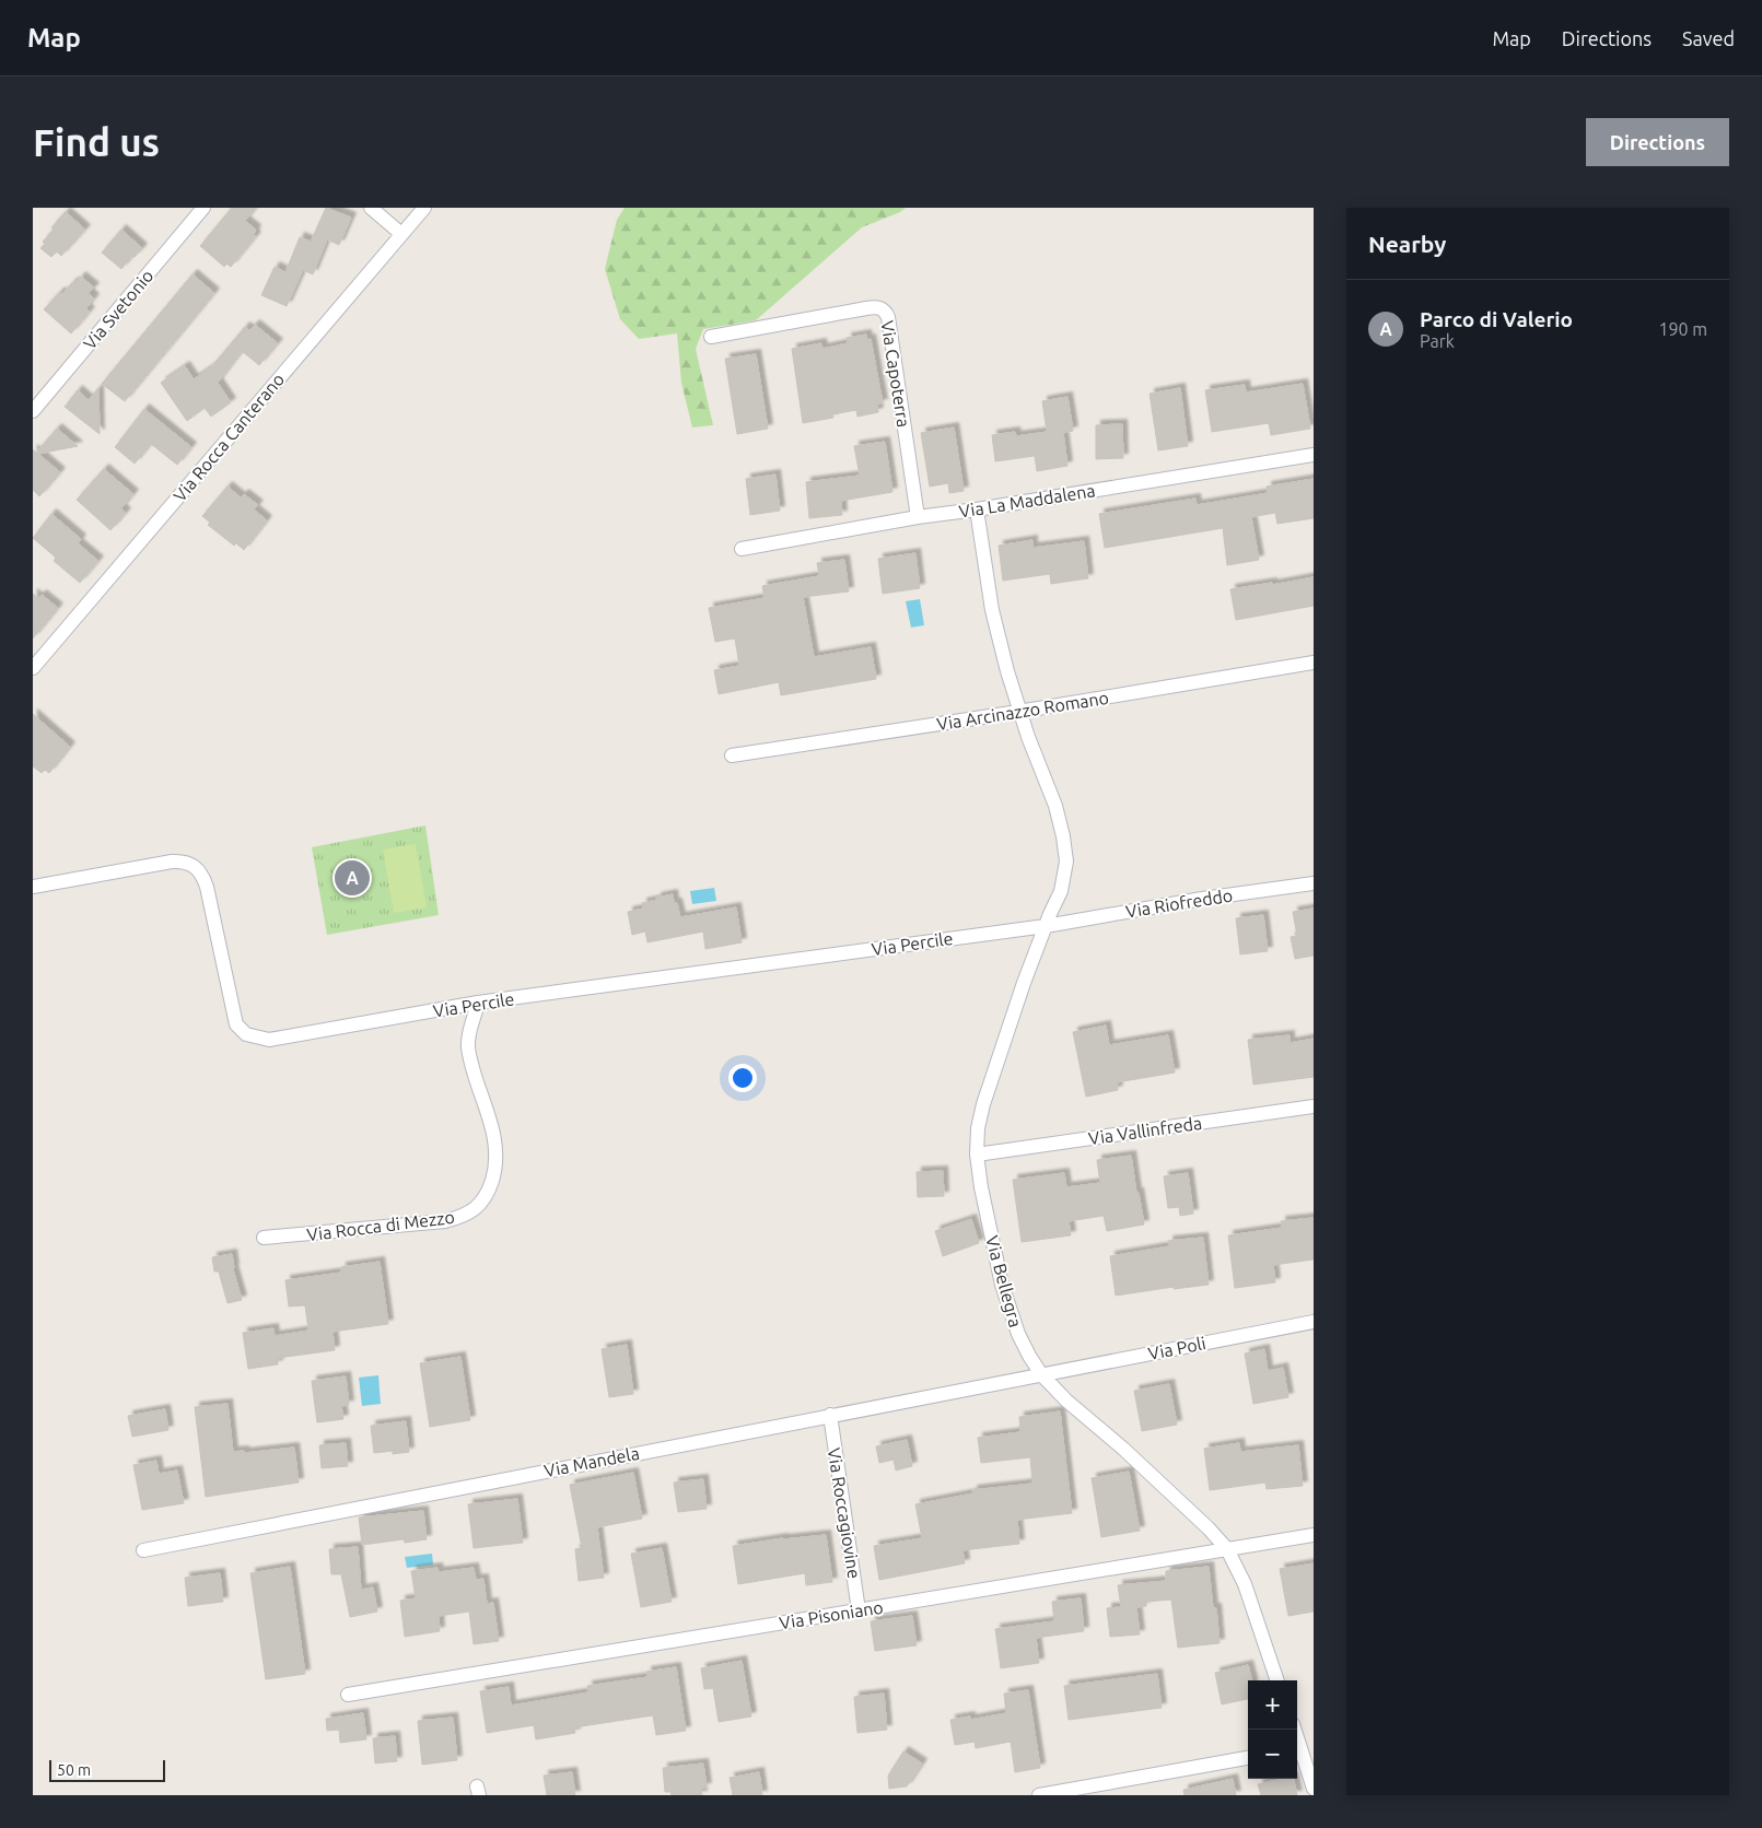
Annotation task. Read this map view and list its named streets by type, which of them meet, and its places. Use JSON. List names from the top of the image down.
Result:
{
  "streets": {
    "street": [
      "Via Svetonio",
      "Via Capoterra",
      "Via Rocca Canterano",
      "Via La Maddalena",
      "Via Arcinazzo Romano",
      "Via Riofreddo",
      "Via Percile",
      "Via Vallinfreda",
      "Via Rocca di Mezzo",
      "Via Bellegra",
      "Via Poli",
      "Via Mandela",
      "Via Roccagiovine",
      "Via Pisoniano"
    ]
  },
  "crossings": [
    ["Via Capoterra", "Via La Maddalena"],
    ["Via La Maddalena", "Via Bellegra"],
    ["Via Arcinazzo Romano", "Via Bellegra"],
    ["Via Riofreddo", "Via Percile"],
    ["Via Riofreddo", "Via Bellegra"],
    ["Via Percile", "Via Rocca di Mezzo"],
    ["Via Percile", "Via Bellegra"],
    ["Via Vallinfreda", "Via Bellegra"],
    ["Via Bellegra", "Via Poli"],
    ["Via Bellegra", "Via Mandela"],
    ["Via Bellegra", "Via Pisoniano"],
    ["Via Poli", "Via Mandela"],
    ["Via Mandela", "Via Roccagiovine"],
    ["Via Roccagiovine", "Via Pisoniano"]
  ],
  "scale_bar": "50 m",
  "page": {
    "header": "Map",
    "nav": ["Map", "Directions", "Saved"],
    "buttons": "Directions",
    "title": "Find us",
    "heading": "Nearby",
    "list": [
      {
        "mark": "A",
        "name": "Parco di Valerio",
        "note": "Park",
        "value": "190 m"
      }
    ],
    "pins": "A",
    "map_buttons": ["+", "−"],
    "scale": "50 m"
  }
}
